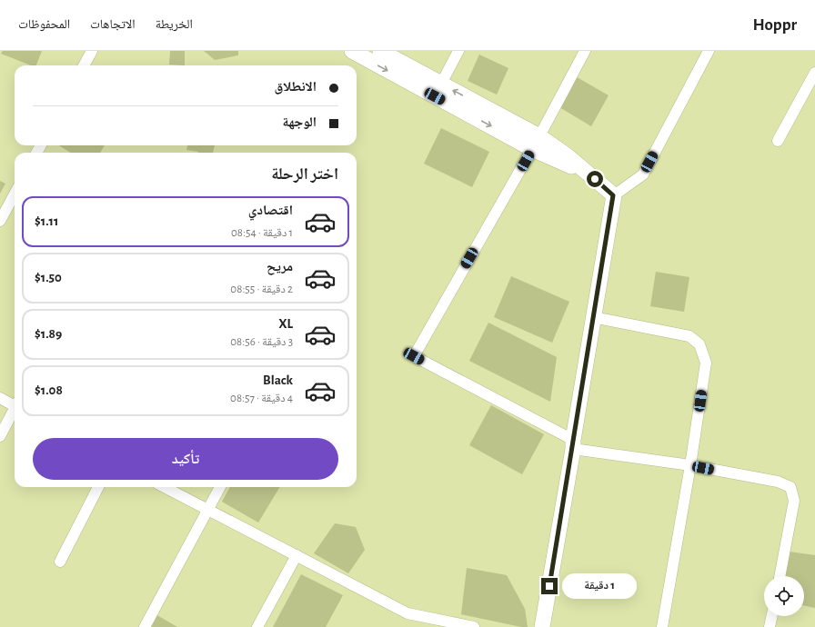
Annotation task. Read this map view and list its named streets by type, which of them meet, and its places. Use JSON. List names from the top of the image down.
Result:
{
  "page": {
    "header": "Hoppr",
    "nav": ["الخريطة", "الاتجاهات", "المحفوظات"],
    "banner": ["الانطلاق", "الوجهة"],
    "heading": "اختر الرحلة",
    "list": [
      {
        "name": "اقتصادي",
        "note": "1 دقيقة · 08:54",
        "value": "$1.11"
      },
      {
        "name": "مريح",
        "note": "2 دقيقة · 08:55",
        "value": "$1.50"
      },
      {
        "name": "XL",
        "note": "3 دقيقة · 08:56",
        "value": "$1.89"
      },
      {
        "name": "Black",
        "note": "4 دقيقة · 08:57",
        "value": "$1.08"
      }
    ],
    "buttons": "تأكيد",
    "bubble": "1 دقيقة"
  }
}
